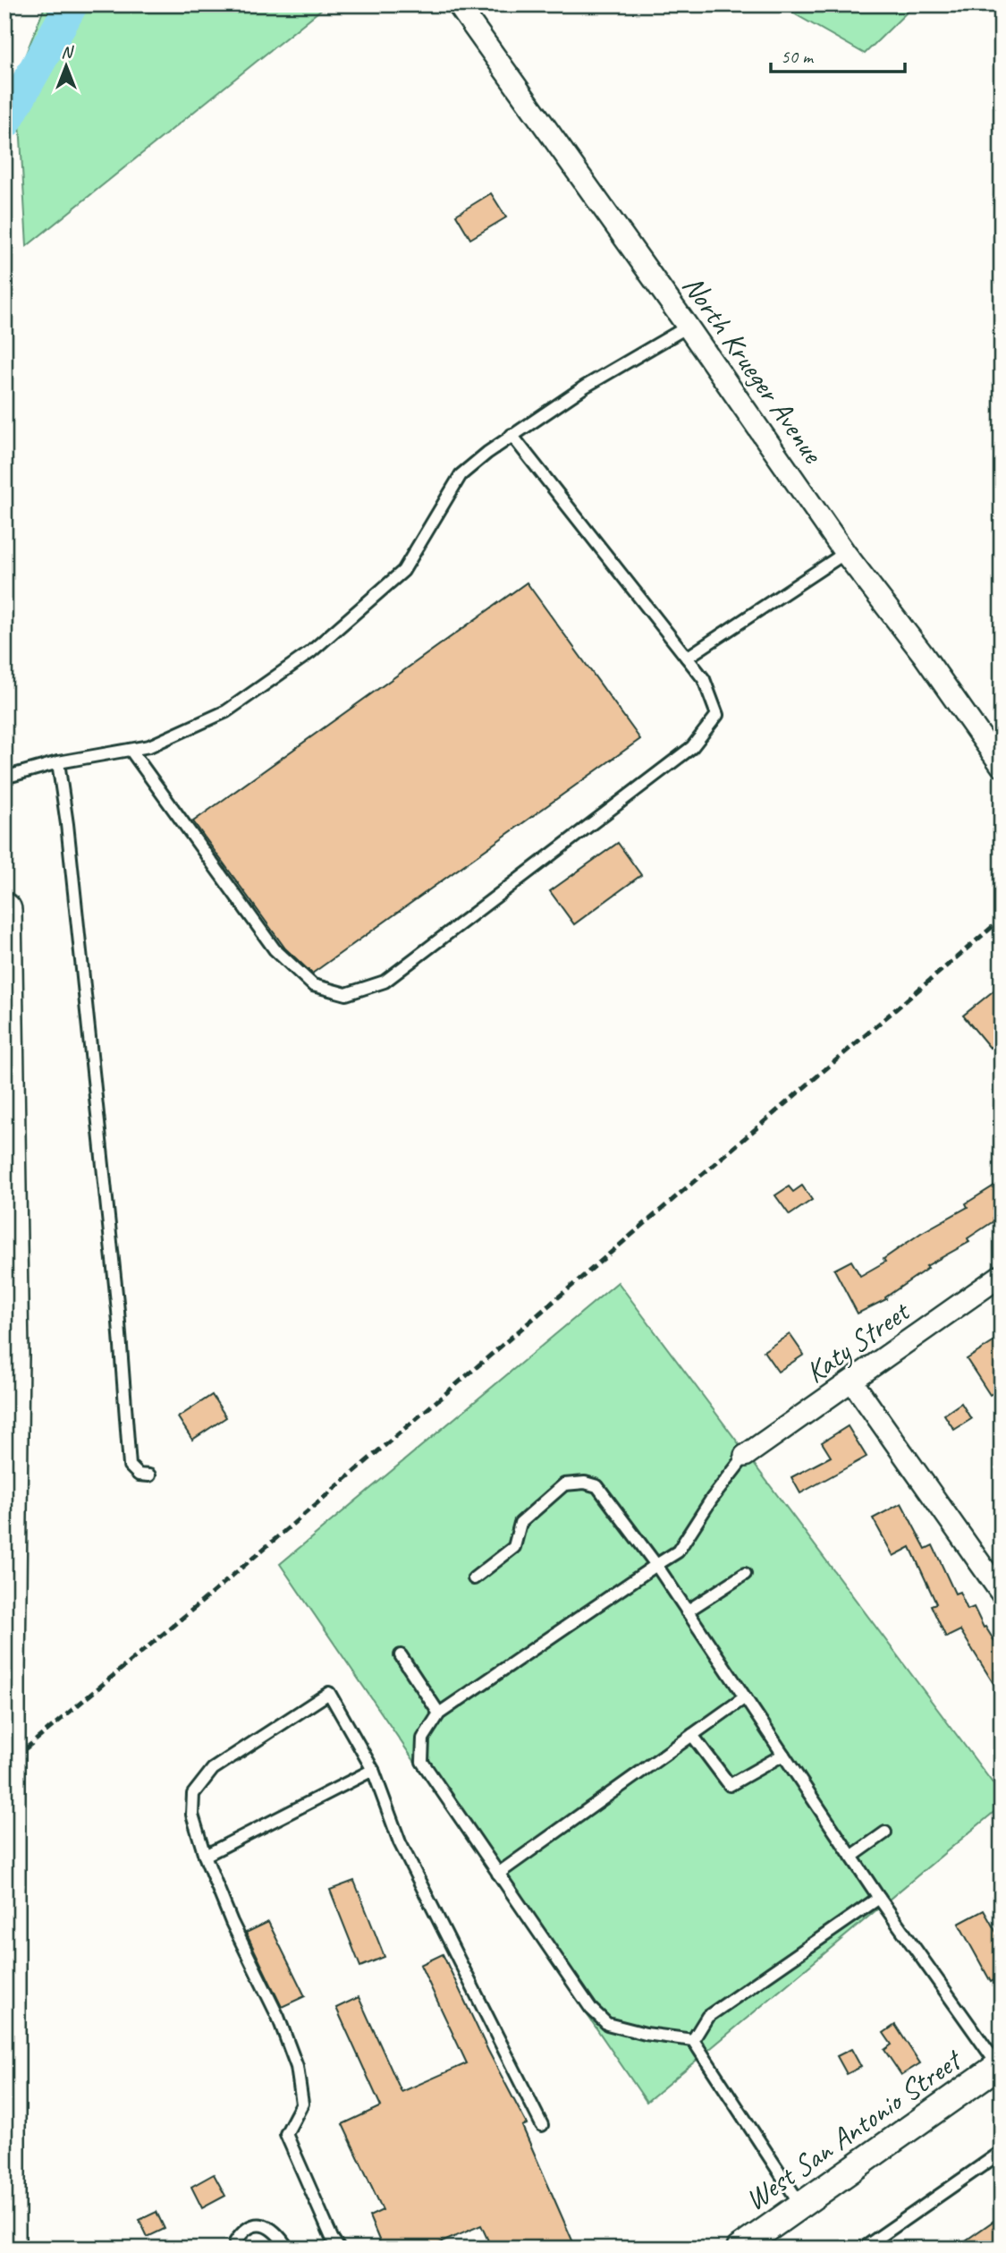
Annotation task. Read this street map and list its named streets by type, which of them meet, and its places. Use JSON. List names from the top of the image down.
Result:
{
  "streets": {
    "street": ["North Krueger Avenue", "Katy Street", "West San Antonio Street"]
  },
  "scale_bar": "50 m",
  "north": "top"
}
